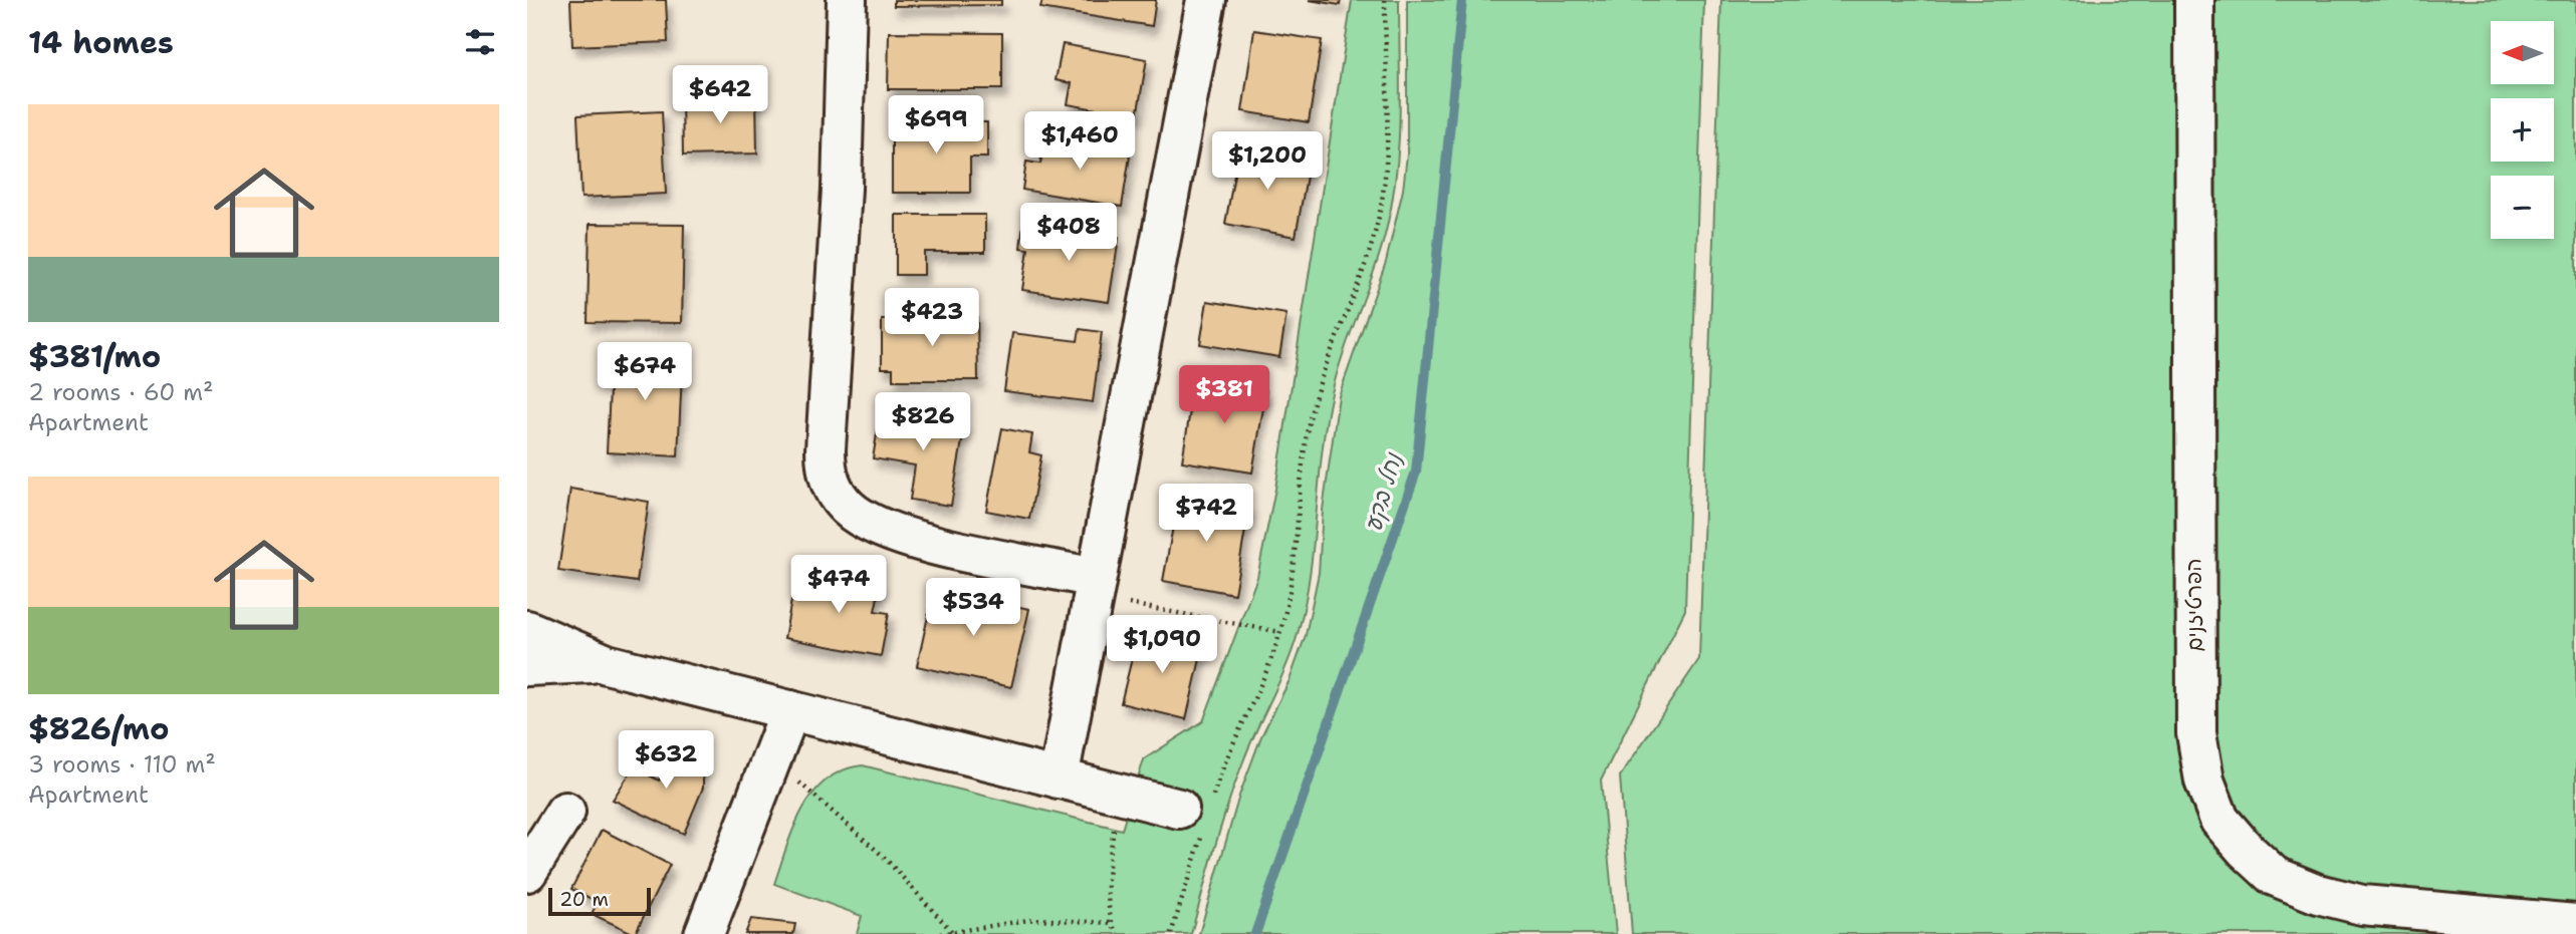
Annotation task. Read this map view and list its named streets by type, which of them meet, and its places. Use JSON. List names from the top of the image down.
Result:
{
  "streets": {
    "street": ["הפרטיזנים"]
  },
  "water": ["נחל בקע"],
  "scale_bar": "20 m",
  "north": "left",
  "page": {
    "heading": "14 homes",
    "map_buttons": ["+", "−"],
    "price": [
      "$642",
      "$699",
      "$1,460",
      "$1,200",
      "$408",
      "$423",
      "$674",
      "$381",
      "$826",
      "$742",
      "$474",
      "$534",
      "$1,090",
      "$632"
    ],
    "list": [
      {
        "name": "$381/mo",
        "note": "2 rooms · 60 m² · Apartment"
      },
      {
        "name": "$826/mo",
        "note": "3 rooms · 110 m² · Apartment"
      }
    ],
    "scale": "20 m"
  }
}
